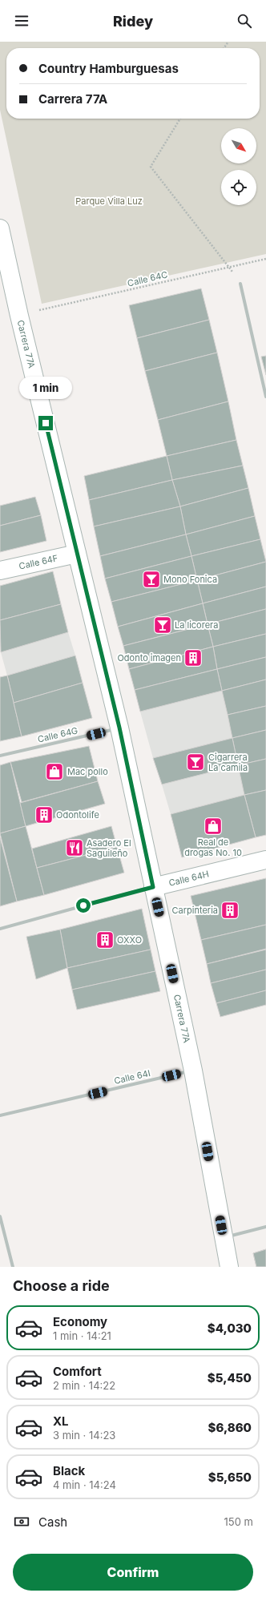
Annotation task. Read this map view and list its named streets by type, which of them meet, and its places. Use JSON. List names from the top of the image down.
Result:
{
  "streets": {
    "main road": ["Carrera 77A", "Calle 64F", "Calle 64H"],
    "street": ["Calle 64G", "Calle 64I"],
    "path": ["Calle 64C"]
  },
  "crossings": [
    ["Carrera 77A", "Calle 64F"],
    ["Carrera 77A", "Calle 64G"],
    ["Carrera 77A", "Calle 64H"],
    ["Carrera 77A", "Calle 64I"]
  ],
  "parks": ["Parque Villa Luz"],
  "places": {
    "bar": ["Mono Fonica", "La licorera", "Cigarrera La camila"],
    "building": [
      "Odonto imagen",
      "Odontolife",
      "Carpinteria",
      "OXXO"
    ],
    "shop": ["Mac pollo", "Real de drogas No. 10"],
    "restaurant": ["Asadero El Saguileño"]
  },
  "north": "bottom right",
  "page": {
    "header": "Ridey",
    "banner": ["Country Hamburguesas", "Carrera 77A"],
    "bubble": "1 min",
    "heading": "Choose a ride",
    "list": [
      {
        "name": "Economy",
        "note": "1 min · 14:21",
        "value": "$4,030"
      },
      {
        "name": "Comfort",
        "note": "2 min · 14:22",
        "value": "$5,450"
      },
      {
        "name": "XL",
        "note": "3 min · 14:23",
        "value": "$6,860"
      },
      {
        "name": "Black",
        "note": "4 min · 14:24",
        "value": "$5,650"
      }
    ],
    "pay": ["Cash", "150 m"],
    "buttons": "Confirm"
  }
}
